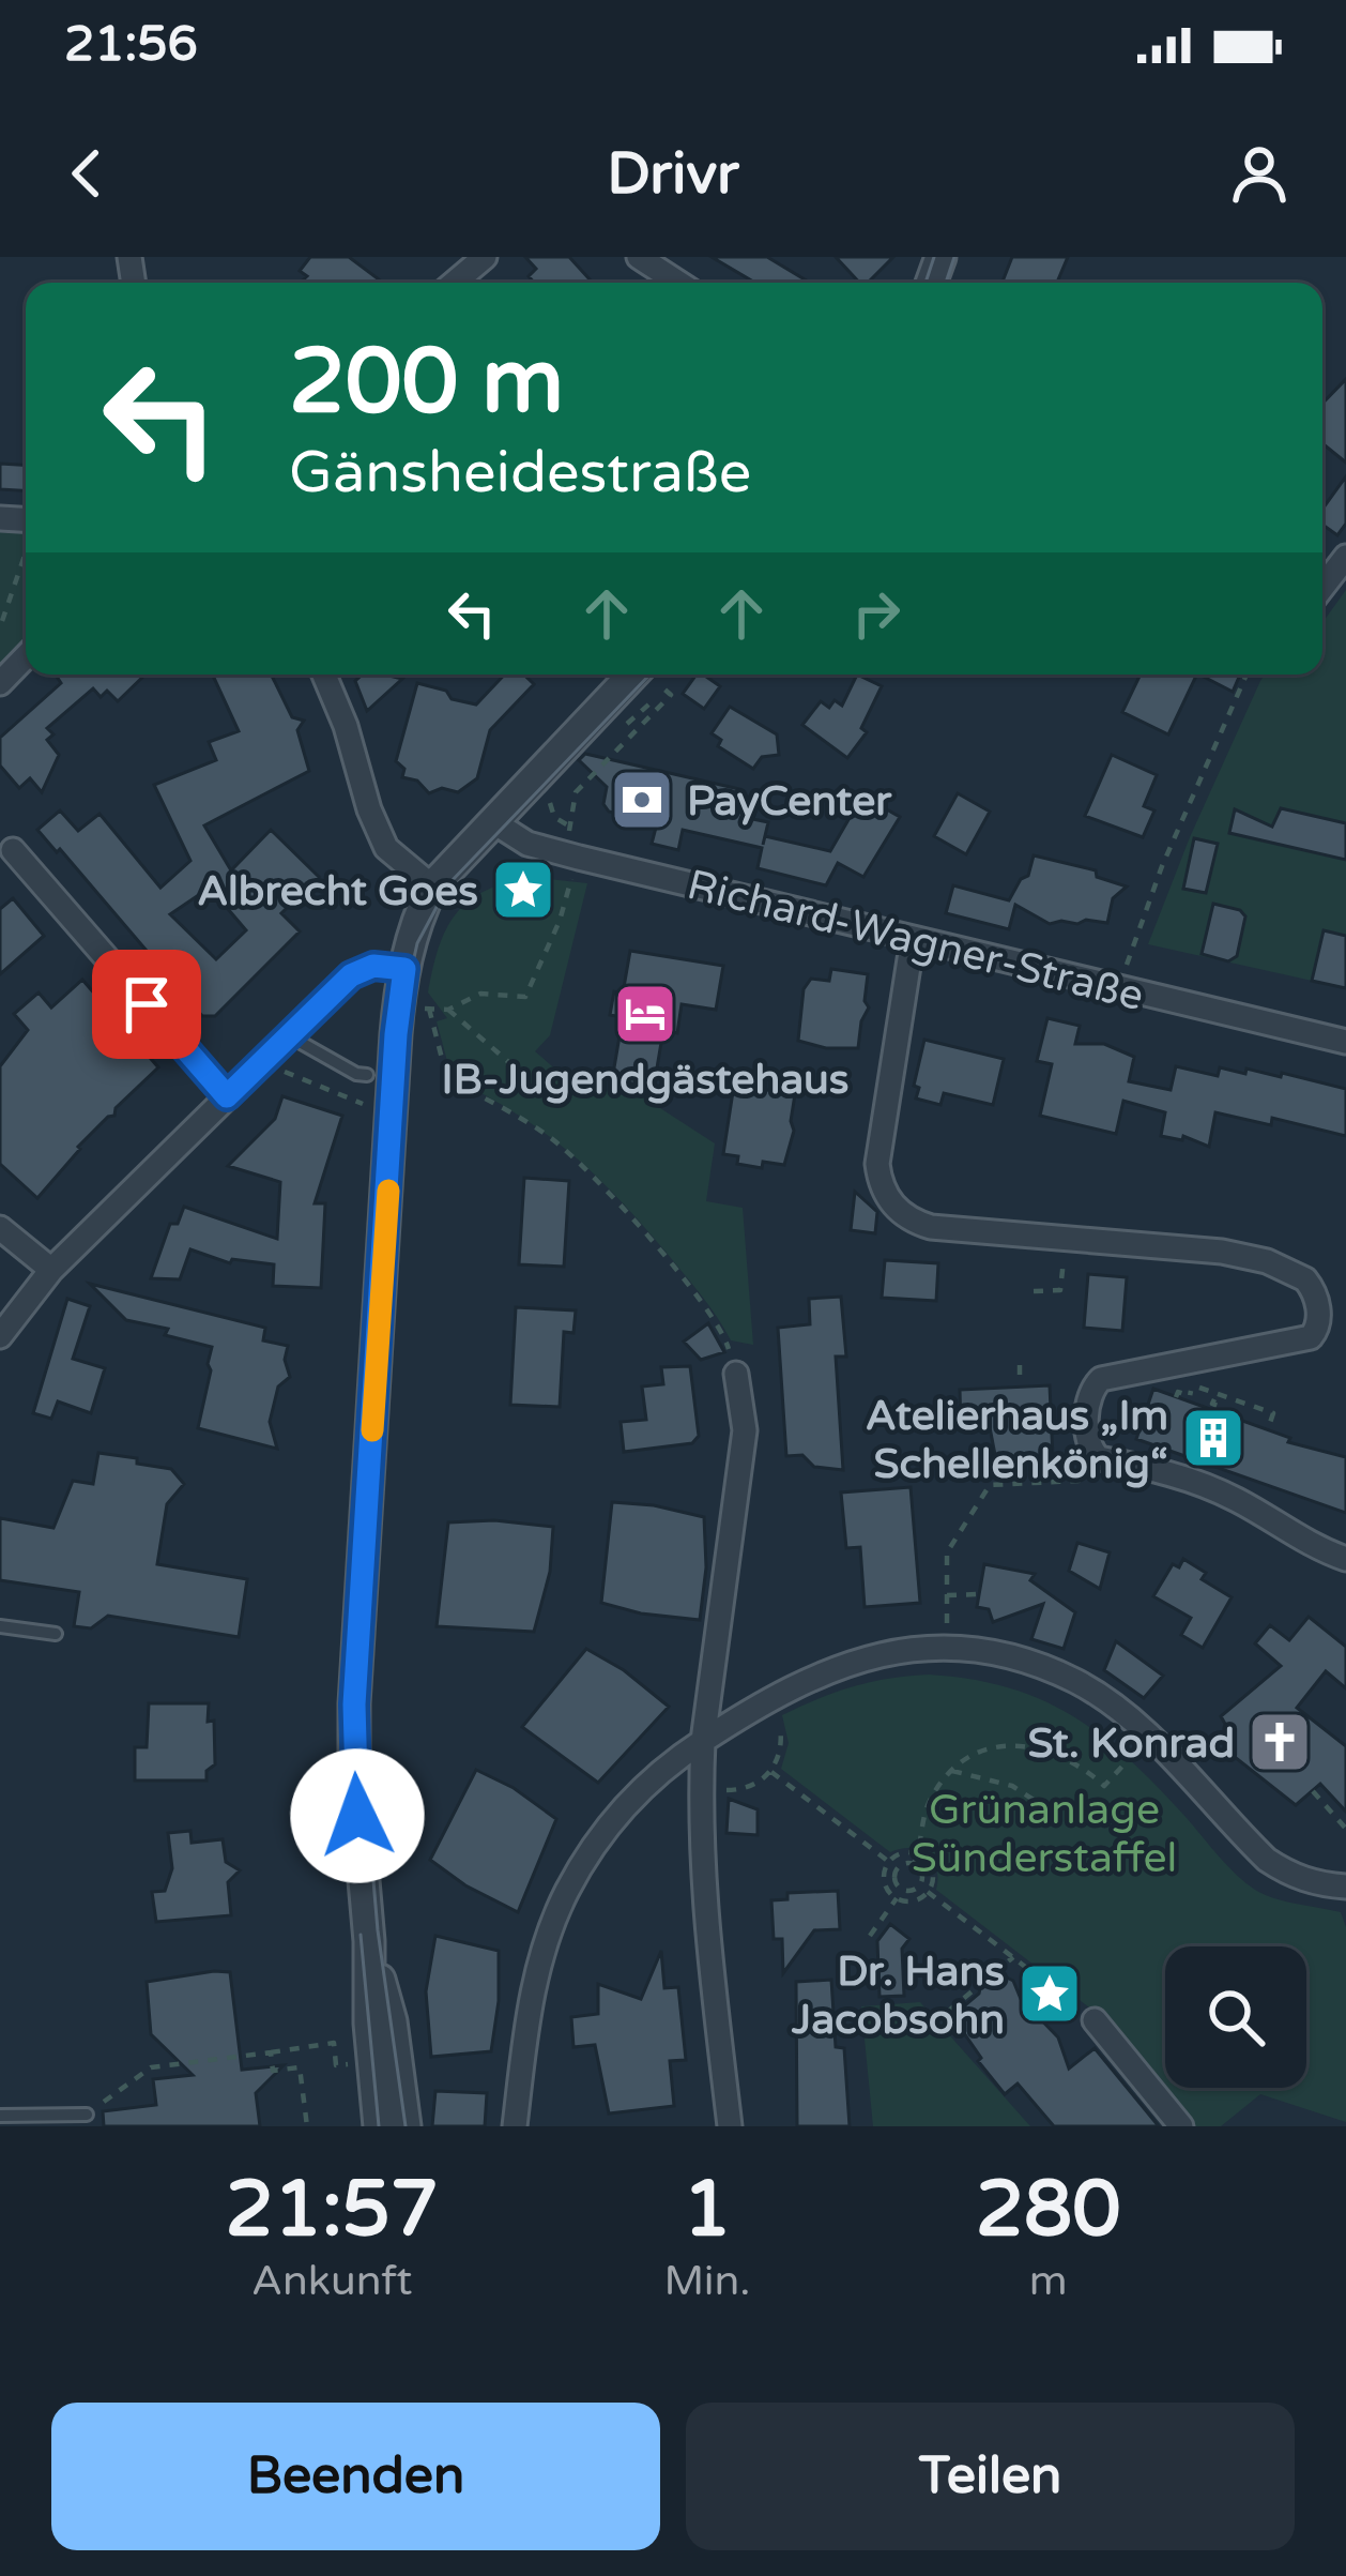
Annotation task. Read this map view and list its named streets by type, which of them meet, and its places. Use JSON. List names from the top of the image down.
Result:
{
  "streets": {
    "street": ["Richard-Wagner-Straße"]
  },
  "parks": ["Grünanlage Sünderstaffel"],
  "places": {
    "bank": ["PayCenter"],
    "place": ["Albrecht Goes", "Dr. Hans Jacobsohn"],
    "hotel": ["IB-Jugendgästehaus"],
    "building": ["Atelierhaus „Im Schellenkönig“"],
    "church": ["St. Konrad"]
  },
  "page": {
    "status": "21:56",
    "header": "Drivr",
    "turn": ["200 m", "Gänsheidestraße"],
    "eta": [
      "21:57",
      "Ankunft",
      "1",
      "Min.",
      "280",
      "m"
    ],
    "buttons": ["Beenden", "Teilen"]
  }
}
